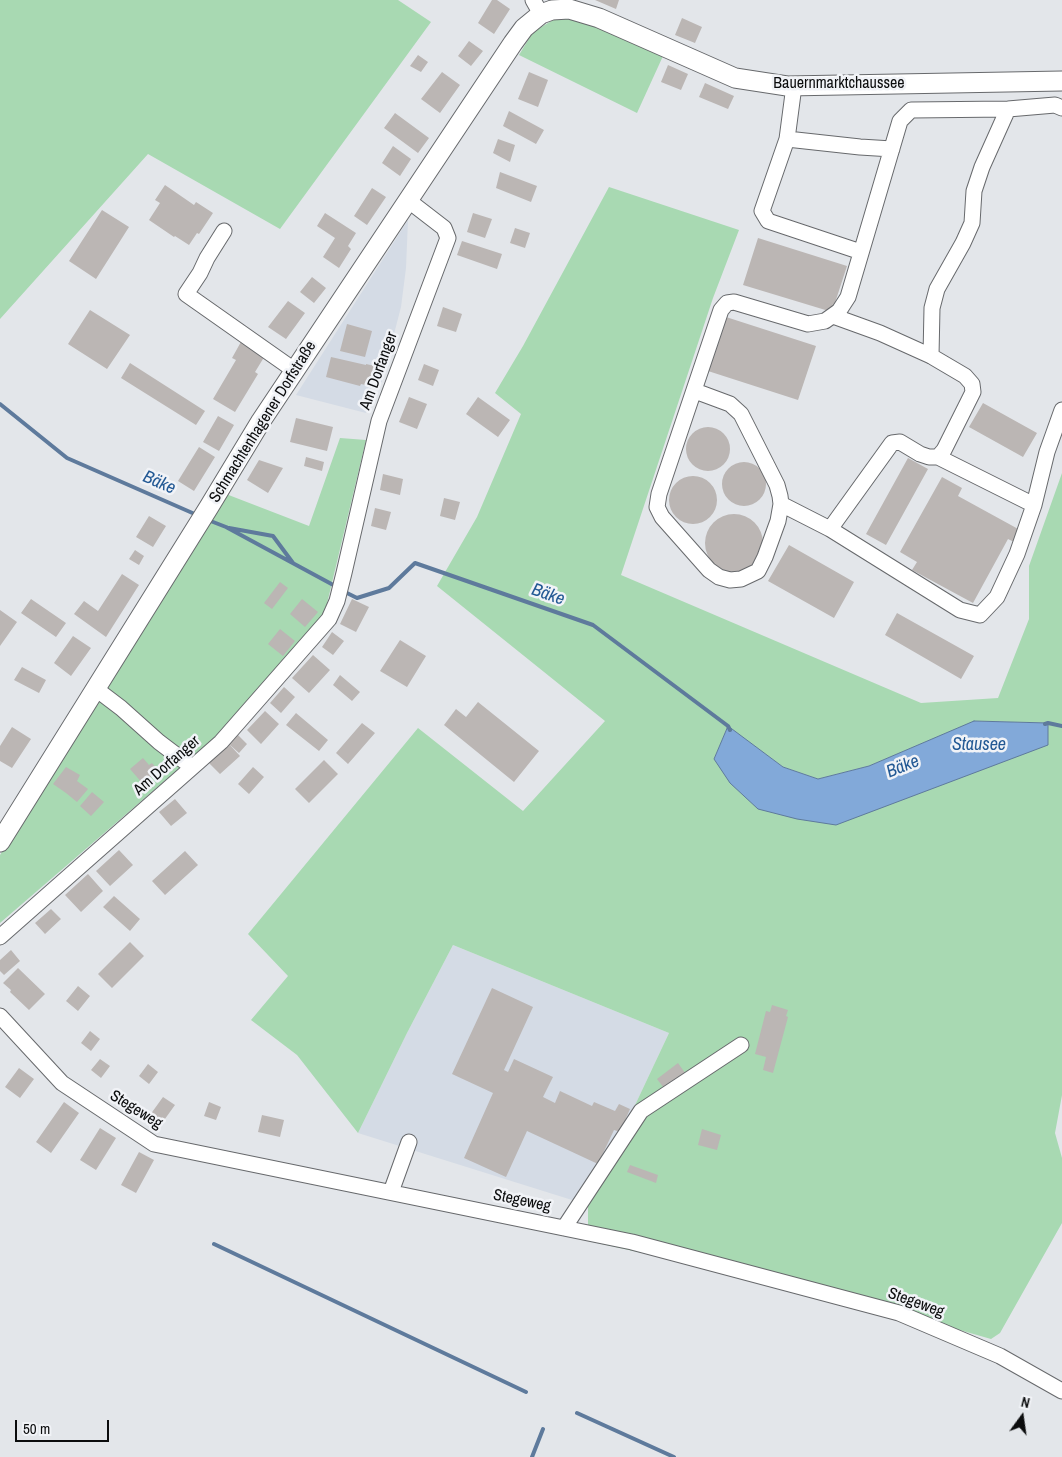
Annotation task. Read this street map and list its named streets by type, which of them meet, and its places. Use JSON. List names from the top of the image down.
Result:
{
  "streets": {
    "main road": ["Bauernmarktchaussee", "Schmachtenhagener Dorfstraße"],
    "street": ["Am Dorfanger", "Stegeweg"]
  },
  "crossings": [
    ["Bauernmarktchaussee", "Schmachtenhagener Dorfstraße"],
    ["Am Dorfanger", "Schmachtenhagener Dorfstraße"]
  ],
  "water": ["Bäke", "Stausee"],
  "scale_bar": "50 m",
  "north": "top"
}
